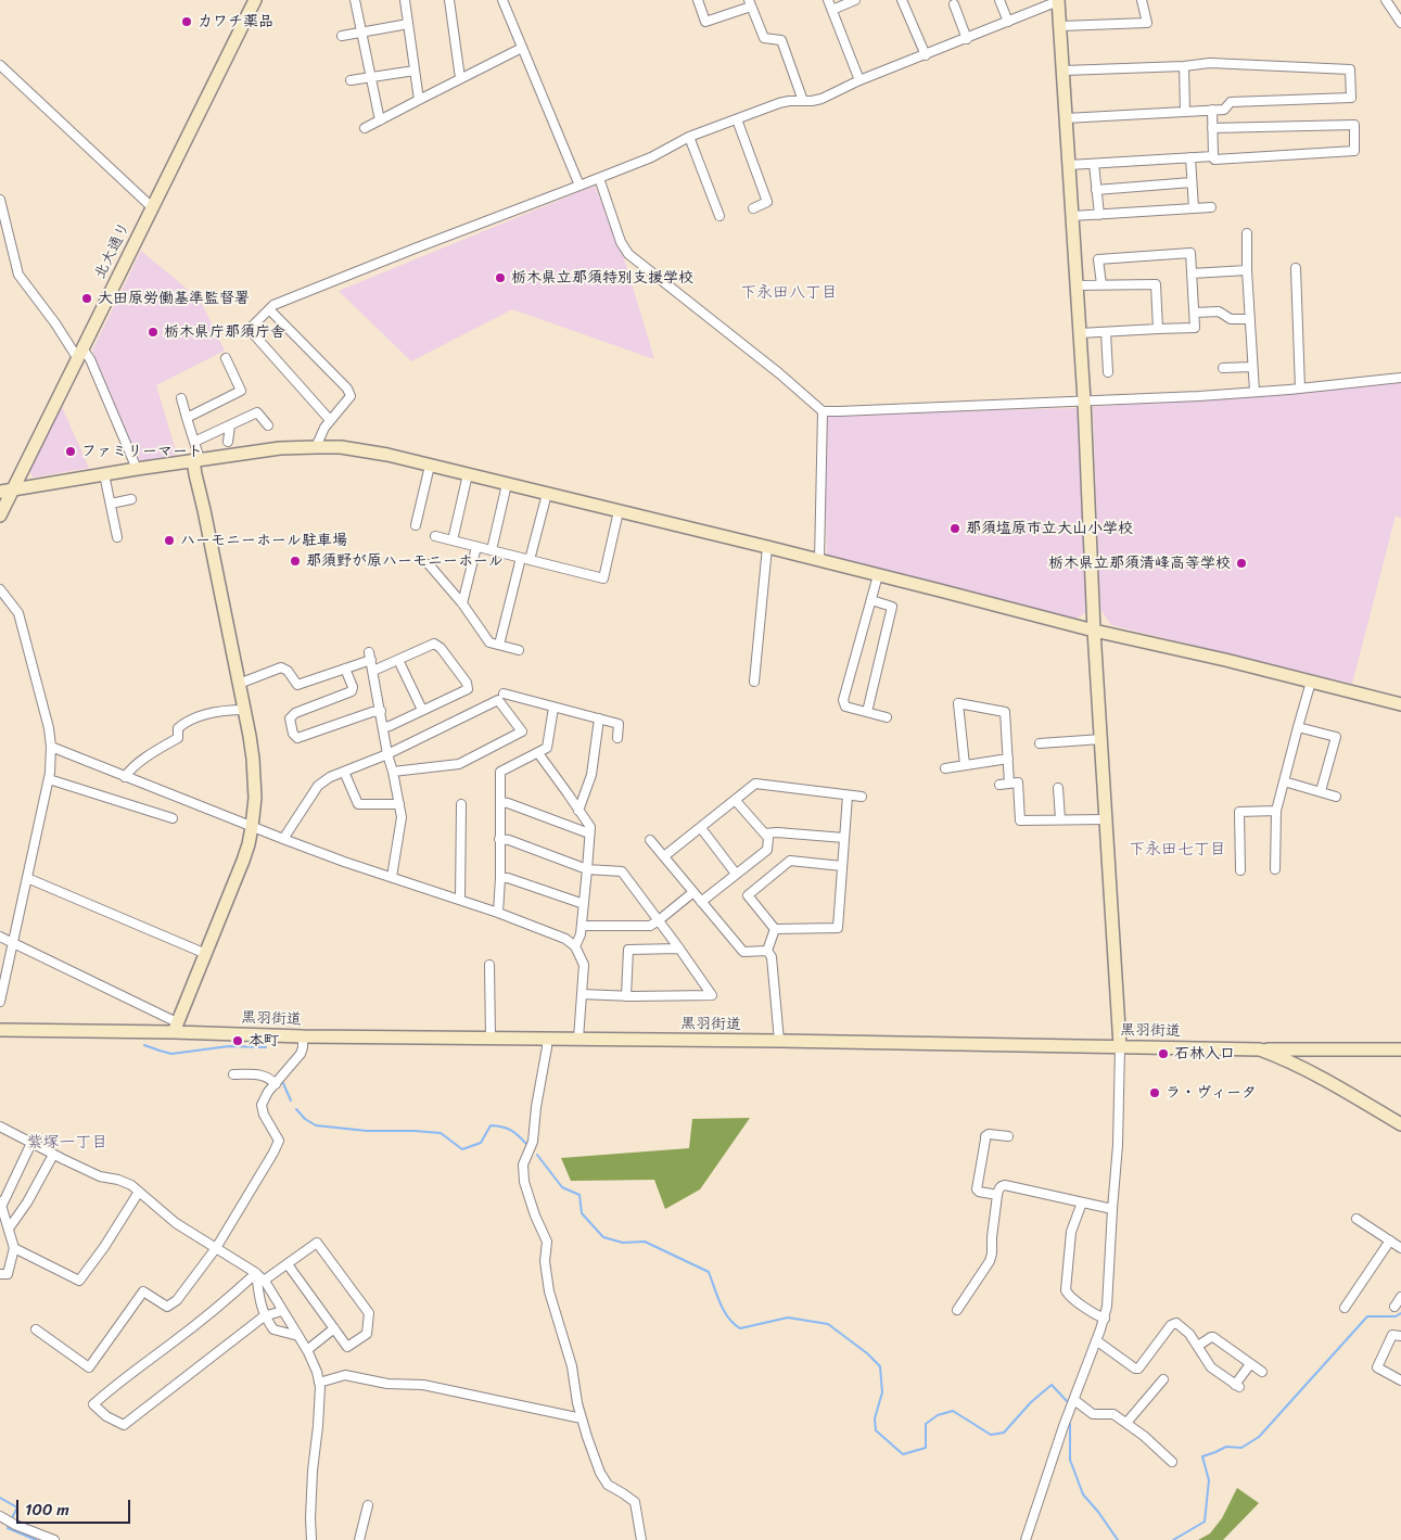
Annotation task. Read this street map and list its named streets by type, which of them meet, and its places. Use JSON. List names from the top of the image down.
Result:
{
  "streets": {
    "street": ["北大通り", "黒羽街道"]
  },
  "districts": ["下永田八丁目", "下永田七丁目", "紫塚一丁目"],
  "places": [
    "カワチ薬品",
    "栃木県立那須特別支援学校",
    "大田原労働基準監督署",
    "栃木県庁那須庁舎",
    "ファミリーマート",
    "那須塩原市立大山小学校",
    "ハーモニーホール駐車場",
    "那須野が原ハーモニーホール",
    "栃木県立那須清峰高等学校",
    "本町",
    "石林入口",
    "ラ・ヴィータ"
  ],
  "scale_bar": "100 m"
}
